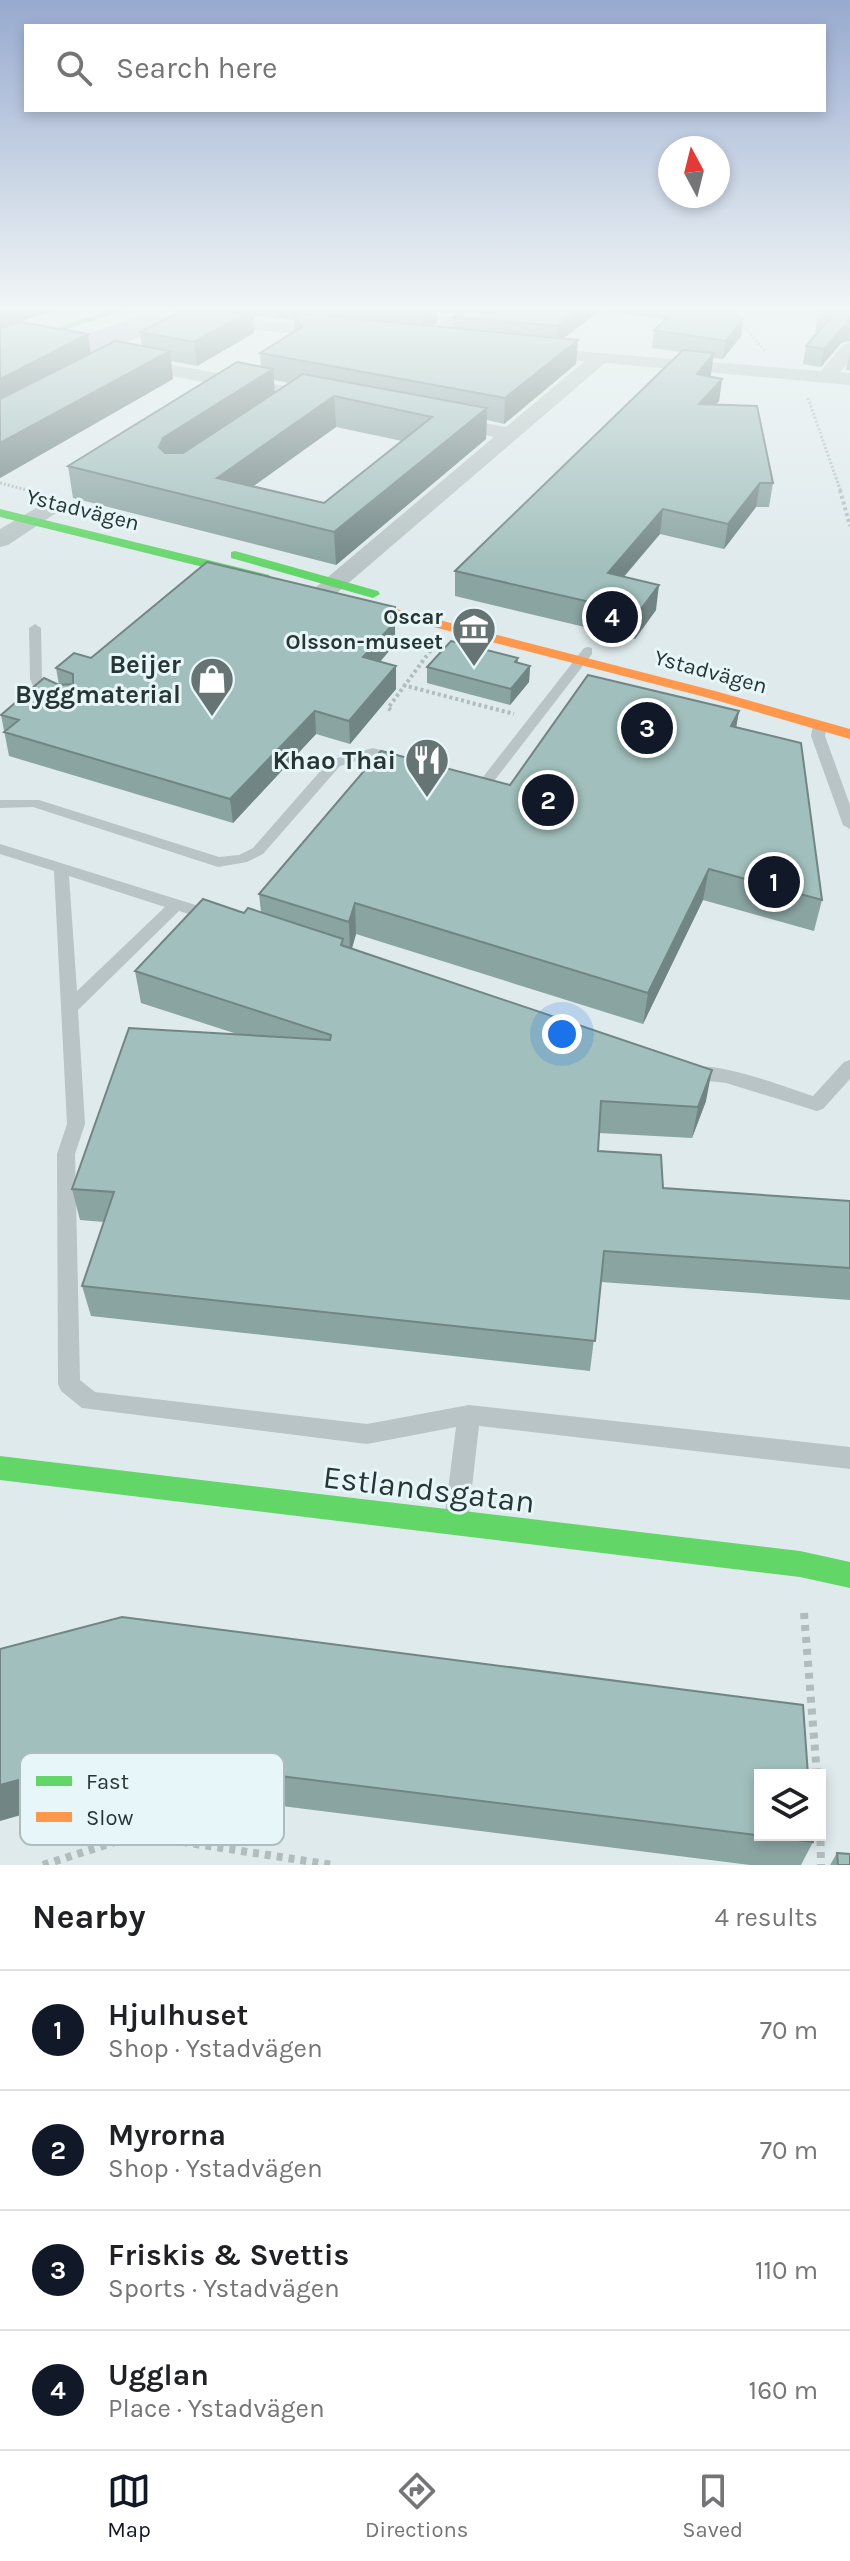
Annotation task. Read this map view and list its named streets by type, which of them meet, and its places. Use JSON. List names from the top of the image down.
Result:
{
  "streets": {
    "main road": ["Ystadvägen", "Estlandsgatan"]
  },
  "places": {
    "museum": ["Oscar Olsson-museet"],
    "shop": ["Beijer Byggmaterial"],
    "restaurant": ["Khao Thai"]
  },
  "legend": ["Fast", "Slow"],
  "north": "top",
  "page": {
    "search": "Search here",
    "pins": [
      "4",
      "3",
      "2",
      "1"
    ],
    "heading": ["Nearby", "4 results"],
    "list": [
      {
        "mark": "1",
        "name": "Hjulhuset",
        "note": "Shop · Ystadvägen",
        "value": "70 m"
      },
      {
        "mark": "2",
        "name": "Myrorna",
        "note": "Shop · Ystadvägen",
        "value": "70 m"
      },
      {
        "mark": "3",
        "name": "Friskis & Svettis",
        "note": "Sports · Ystadvägen",
        "value": "110 m"
      },
      {
        "mark": "4",
        "name": "Ugglan",
        "note": "Place · Ystadvägen",
        "value": "160 m"
      }
    ],
    "nav": ["Map", "Directions", "Saved"]
  }
}
